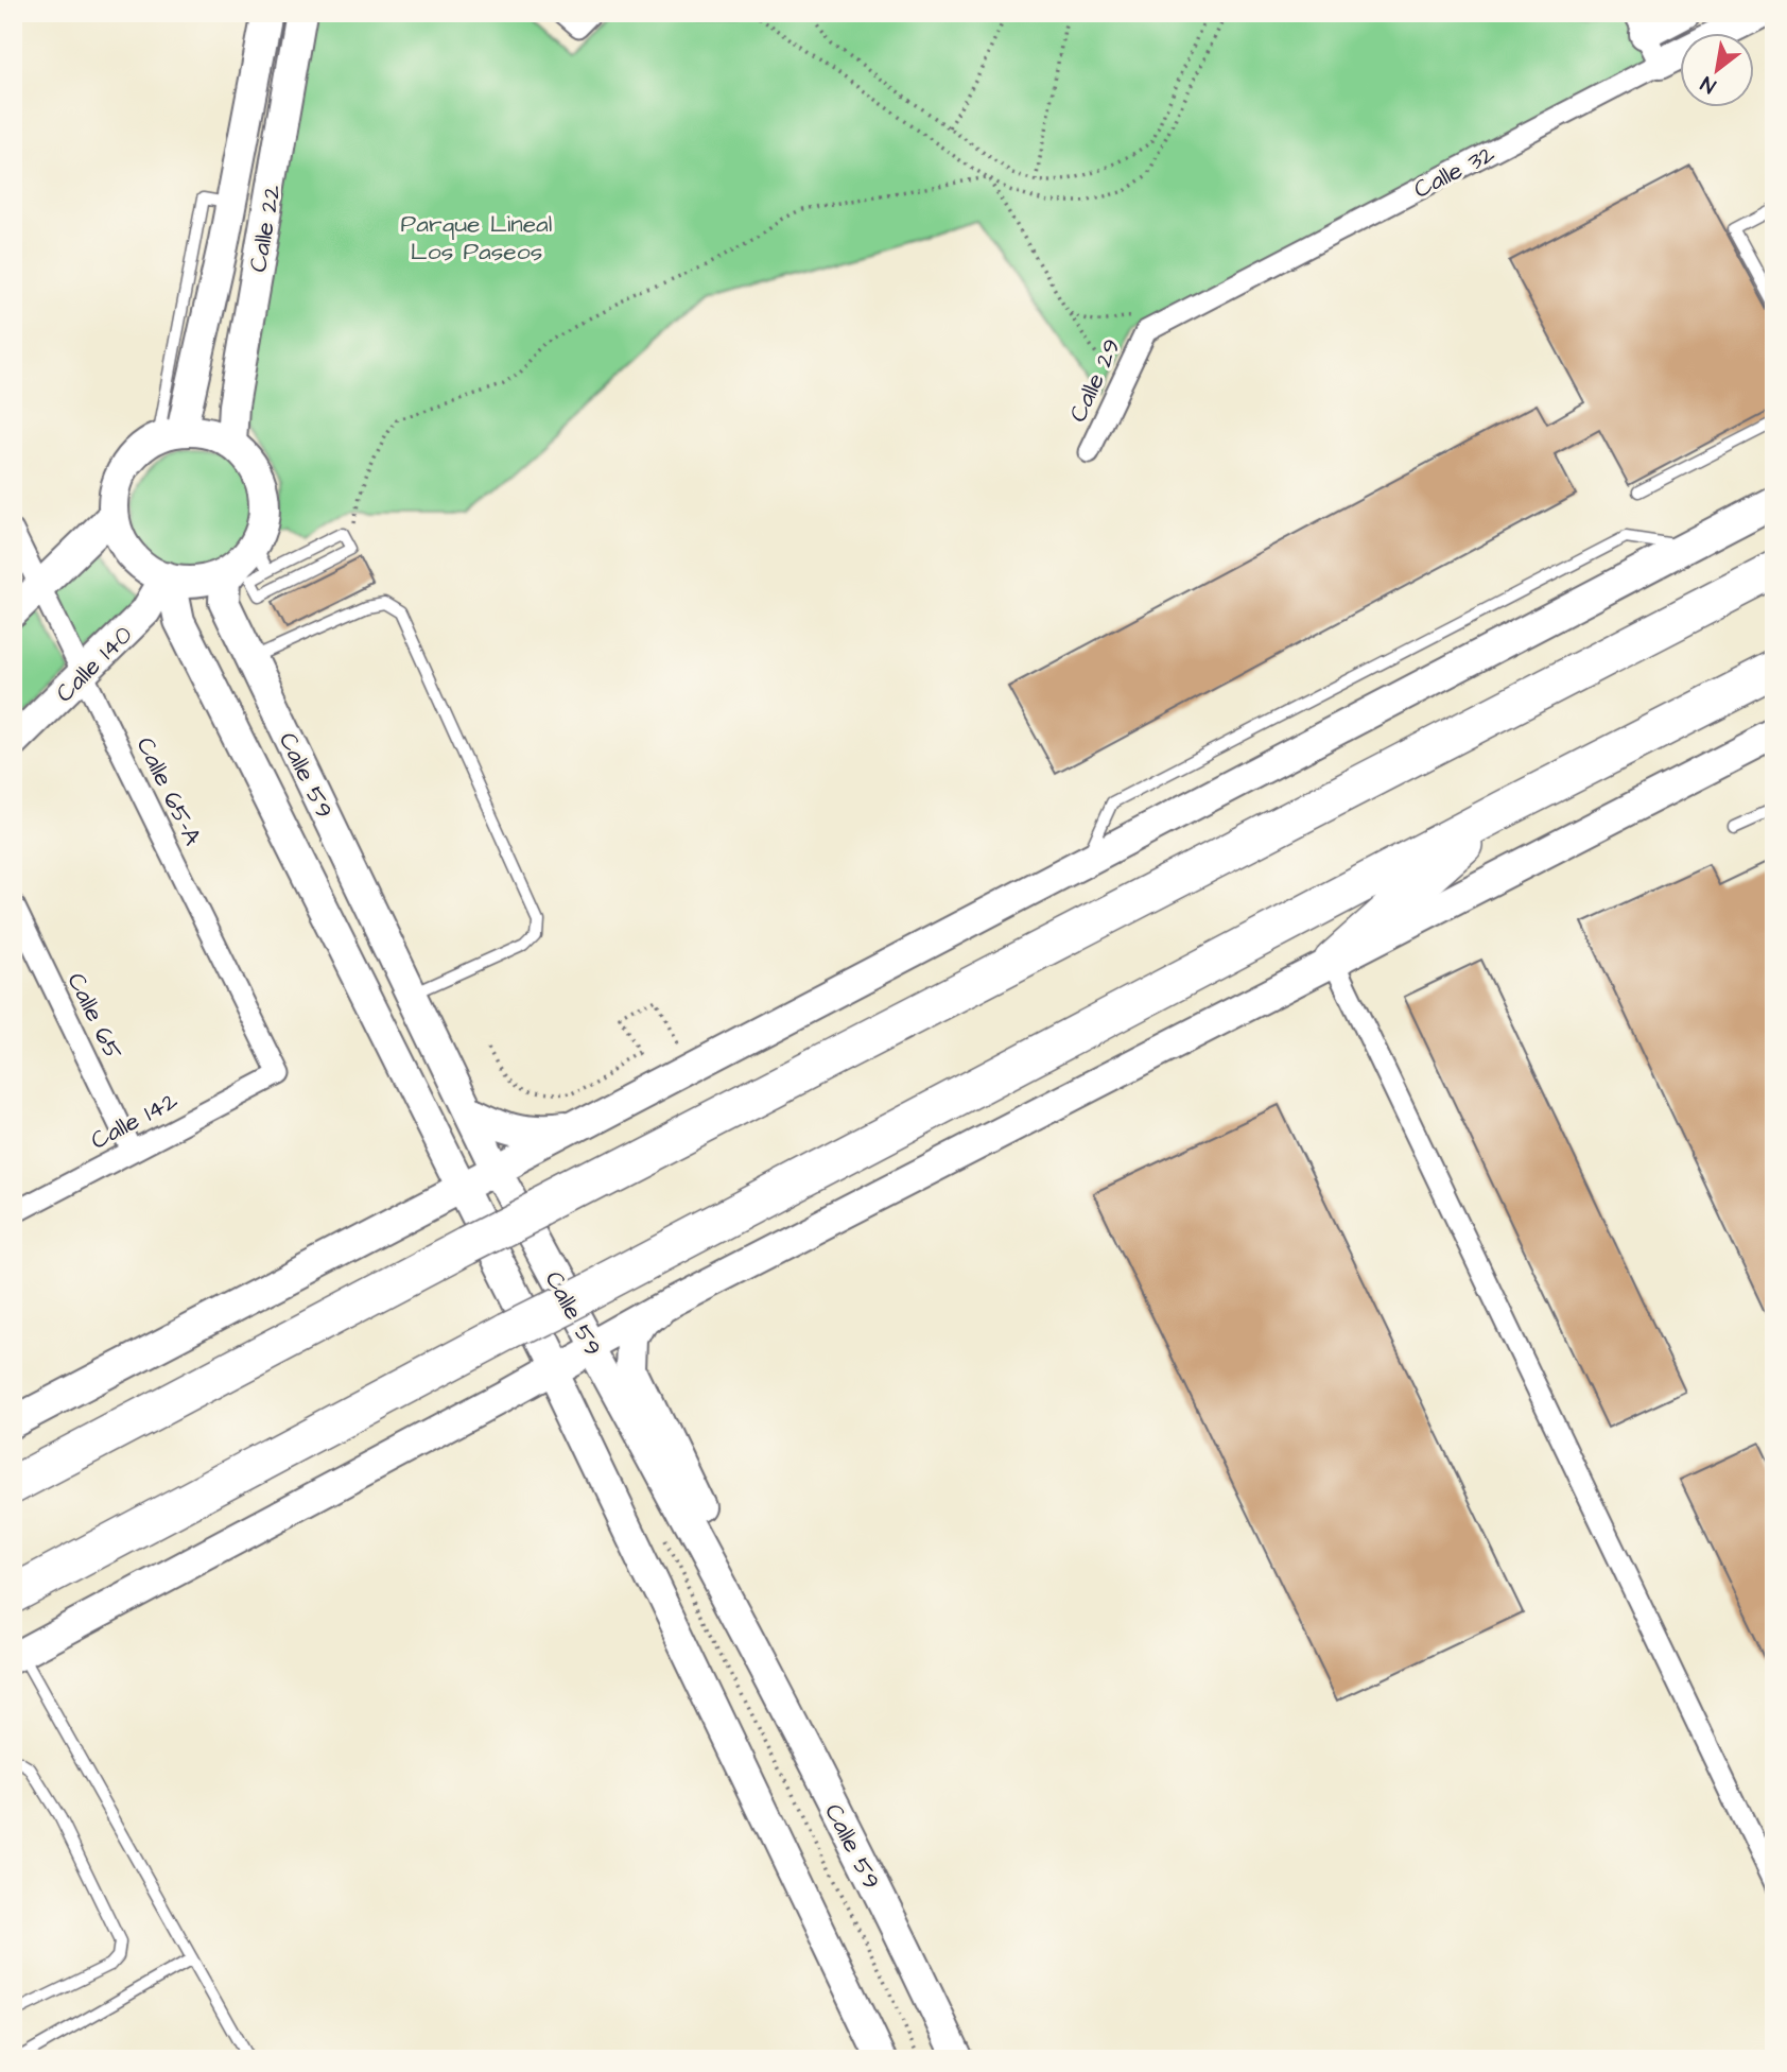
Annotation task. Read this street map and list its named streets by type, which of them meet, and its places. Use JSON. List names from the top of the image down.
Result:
{
  "streets": {
    "main road": [
      "Calle 32",
      "Calle 22",
      "Calle 140",
      "Calle 59"
    ],
    "street": [
      "Calle 29",
      "Calle 65-A",
      "Calle 65",
      "Calle 142"
    ]
  },
  "crossings": [
    ["Calle 32", "Calle 29"],
    ["Calle 22", "Calle 140"],
    ["Calle 22", "Calle 59"],
    ["Calle 140", "Calle 59"],
    ["Calle 140", "Calle 65-A"],
    ["Calle 65-A", "Calle 142"],
    ["Calle 65", "Calle 142"]
  ],
  "parks": ["Parque Lineal Los Paseos"],
  "north": "bottom left"
}
